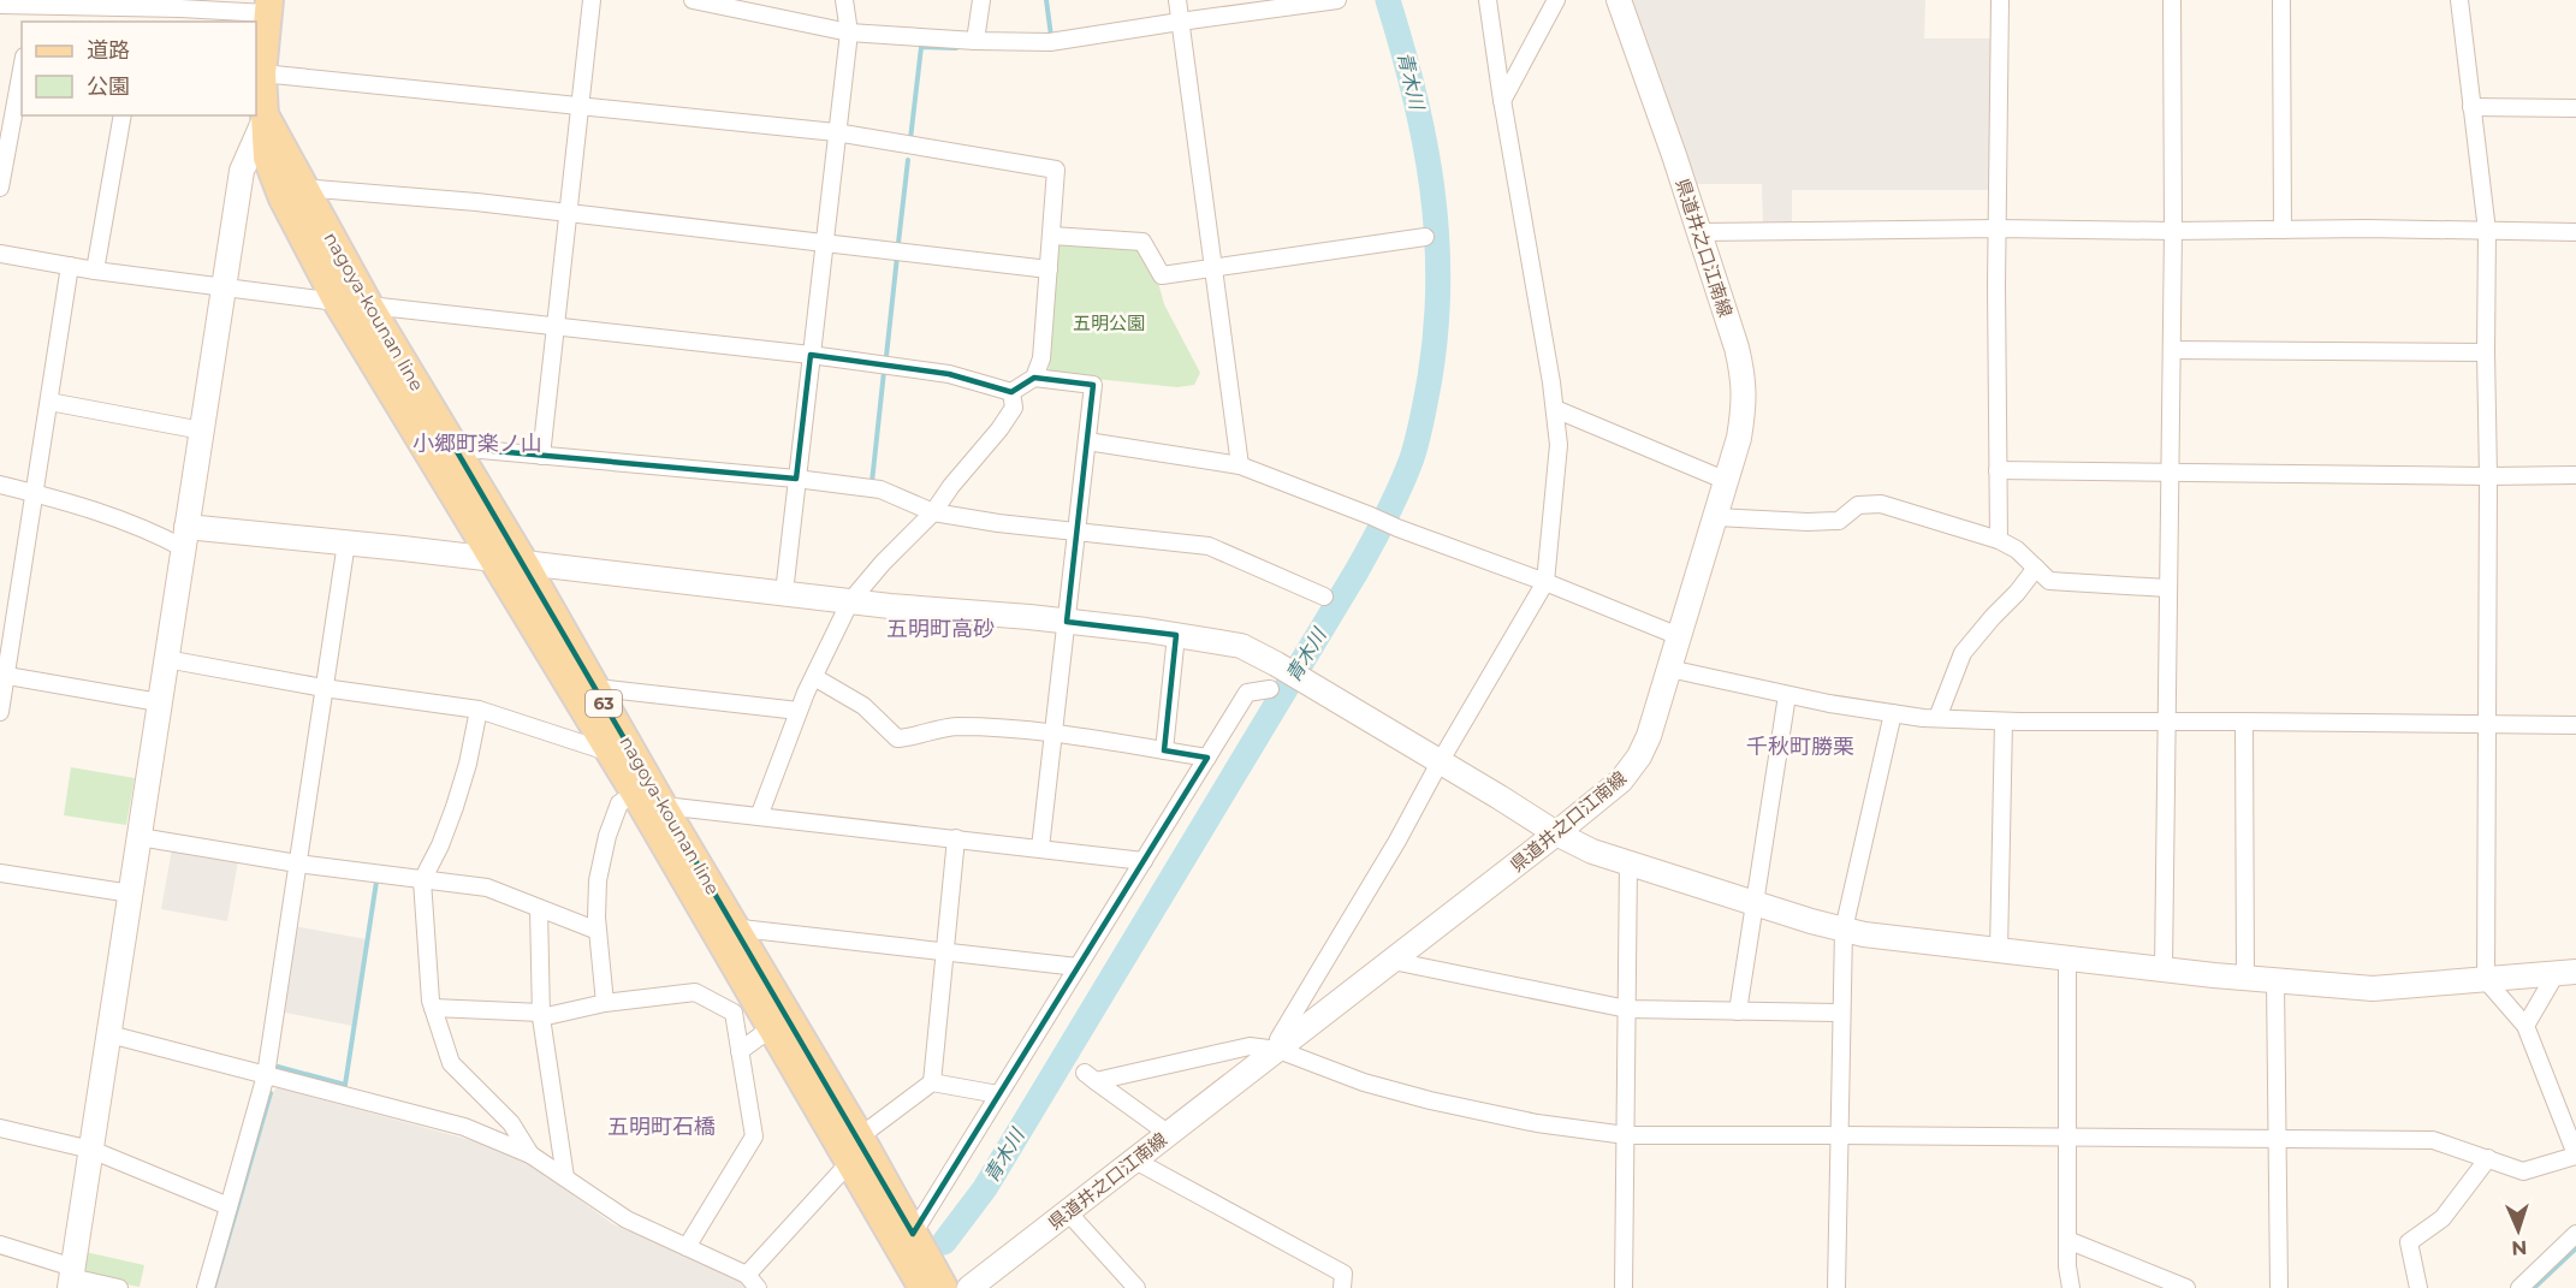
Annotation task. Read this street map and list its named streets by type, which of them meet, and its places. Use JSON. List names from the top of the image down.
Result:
{
  "streets": {
    "main road": ["nagoya-kounan line", "63"],
    "street": ["県道井之口江南線"]
  },
  "districts": [
    "小郷町楽ノ山",
    "五明町高砂",
    "千秋町勝栗",
    "五明町石橋"
  ],
  "water": ["青木川"],
  "parks": ["五明公園"],
  "legend": ["道路", "公園"],
  "north": "bottom"
}
